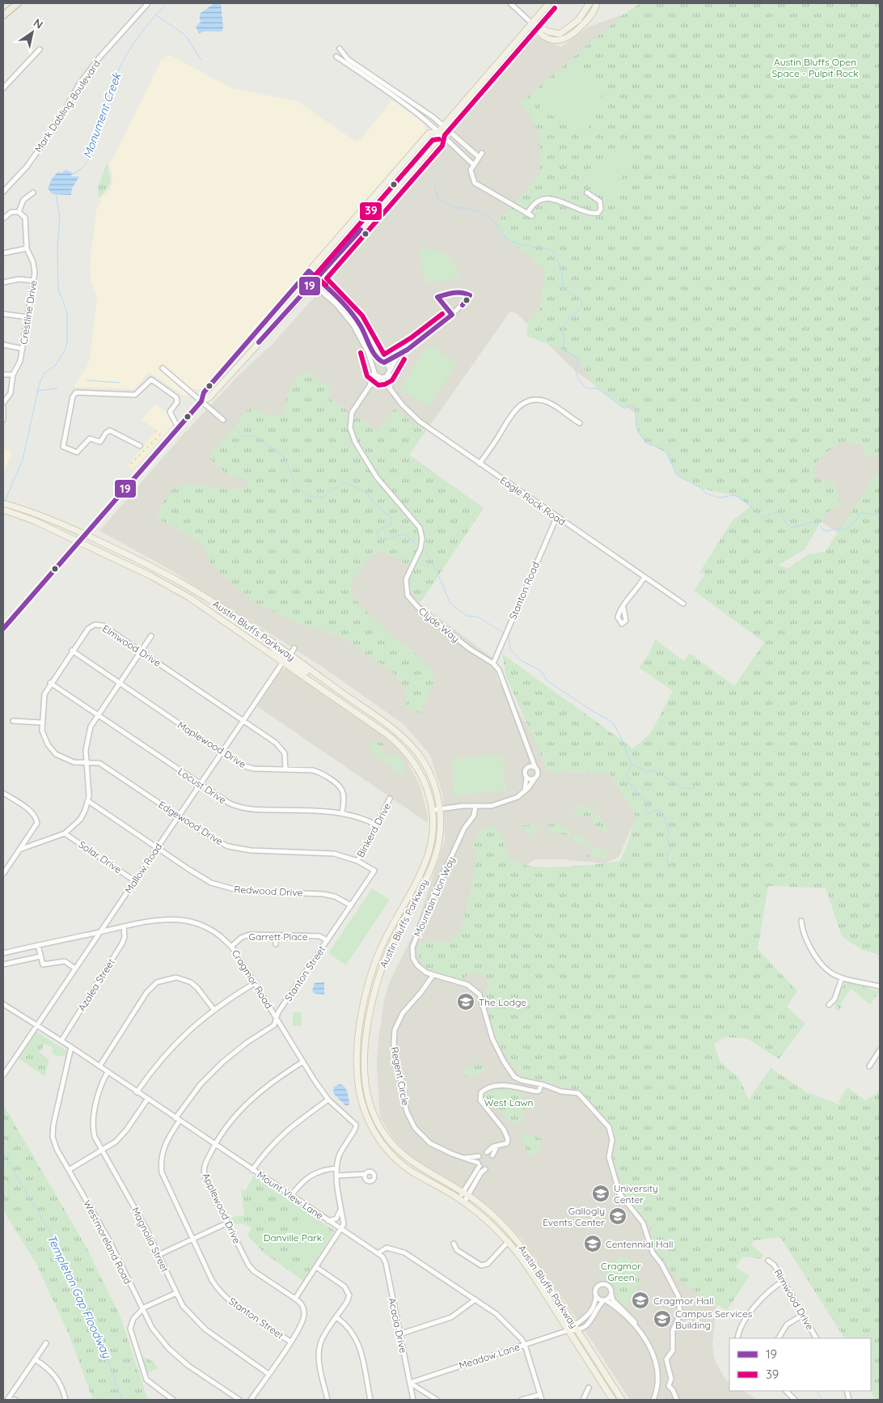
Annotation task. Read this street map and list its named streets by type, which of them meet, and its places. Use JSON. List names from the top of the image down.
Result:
{
  "streets": {
    "main road": ["Austin Bluffs Parkway"],
    "street": [
      "Mark Dabling Boulevard",
      "Crestline Drive",
      "Eagle Rock Road",
      "Stanton Road",
      "Clyde Way",
      "Elmwood Drive",
      "Maplewood Drive",
      "Locust Drive",
      "Edgewood Drive",
      "Binkerd Drive",
      "Solar Drive",
      "Mallow Road",
      "Redwood Drive",
      "Mountain Lion Way",
      "Garrett Place",
      "Stanton Street",
      "Cragmor Road",
      "Azalea Street",
      "Regent Circle",
      "Mount View Lane",
      "Applewood Drive",
      "Magnolia Street",
      "Westmoreland Road",
      "Rimwood Drive",
      "Acacia Drive",
      "Meadow Lane"
    ]
  },
  "crossings": [
    ["Eagle Rock Road", "Stanton Road"],
    ["Stanton Road", "Clyde Way"],
    ["Austin Bluffs Parkway", "Mallow Road"],
    ["Austin Bluffs Parkway", "Regent Circle"],
    ["Austin Bluffs Parkway", "Meadow Lane"],
    ["Elmwood Drive", "Maplewood Drive"],
    ["Elmwood Drive", "Locust Drive"],
    ["Elmwood Drive", "Edgewood Drive"],
    ["Elmwood Drive", "Mallow Road"],
    ["Maplewood Drive", "Locust Drive"],
    ["Maplewood Drive", "Mallow Road"],
    ["Locust Drive", "Binkerd Drive"],
    ["Locust Drive", "Mallow Road"],
    ["Edgewood Drive", "Binkerd Drive"],
    ["Edgewood Drive", "Mallow Road"],
    ["Edgewood Drive", "Stanton Street"],
    ["Solar Drive", "Mallow Road"],
    ["Mallow Road", "Redwood Drive"],
    ["Mallow Road", "Cragmor Road"],
    ["Mallow Road", "Mount View Lane"],
    ["Redwood Drive", "Stanton Street"],
    ["Mountain Lion Way", "Regent Circle"],
    ["Garrett Place", "Stanton Street"],
    ["Garrett Place", "Cragmor Road"],
    ["Stanton Street", "Cragmor Road"],
    ["Stanton Street", "Mount View Lane"],
    ["Cragmor Road", "Azalea Street"],
    ["Cragmor Road", "Applewood Drive"],
    ["Azalea Street", "Mount View Lane"],
    ["Mount View Lane", "Applewood Drive"],
    ["Mount View Lane", "Magnolia Street"],
    ["Mount View Lane", "Westmoreland Road"],
    ["Mount View Lane", "Acacia Drive"],
    ["Acacia Drive", "Meadow Lane"]
  ],
  "water": ["Monument Creek", "Templeton Gap Floodway"],
  "parks": [
    "Austin Bluffs Open Space - Pulpit Rock",
    "West Lawn",
    "Danville Park",
    "Cragmor Green"
  ],
  "places": {
    "school or university": [
      "The Lodge",
      "University Center",
      "Gallogly Events Center",
      "Centennial Hall",
      "Cragmor Hall",
      "Campus Services Building"
    ]
  },
  "lines": ["transit line 39", "transit line 19"],
  "legend": ["19", "39"],
  "north": "top right"
}
